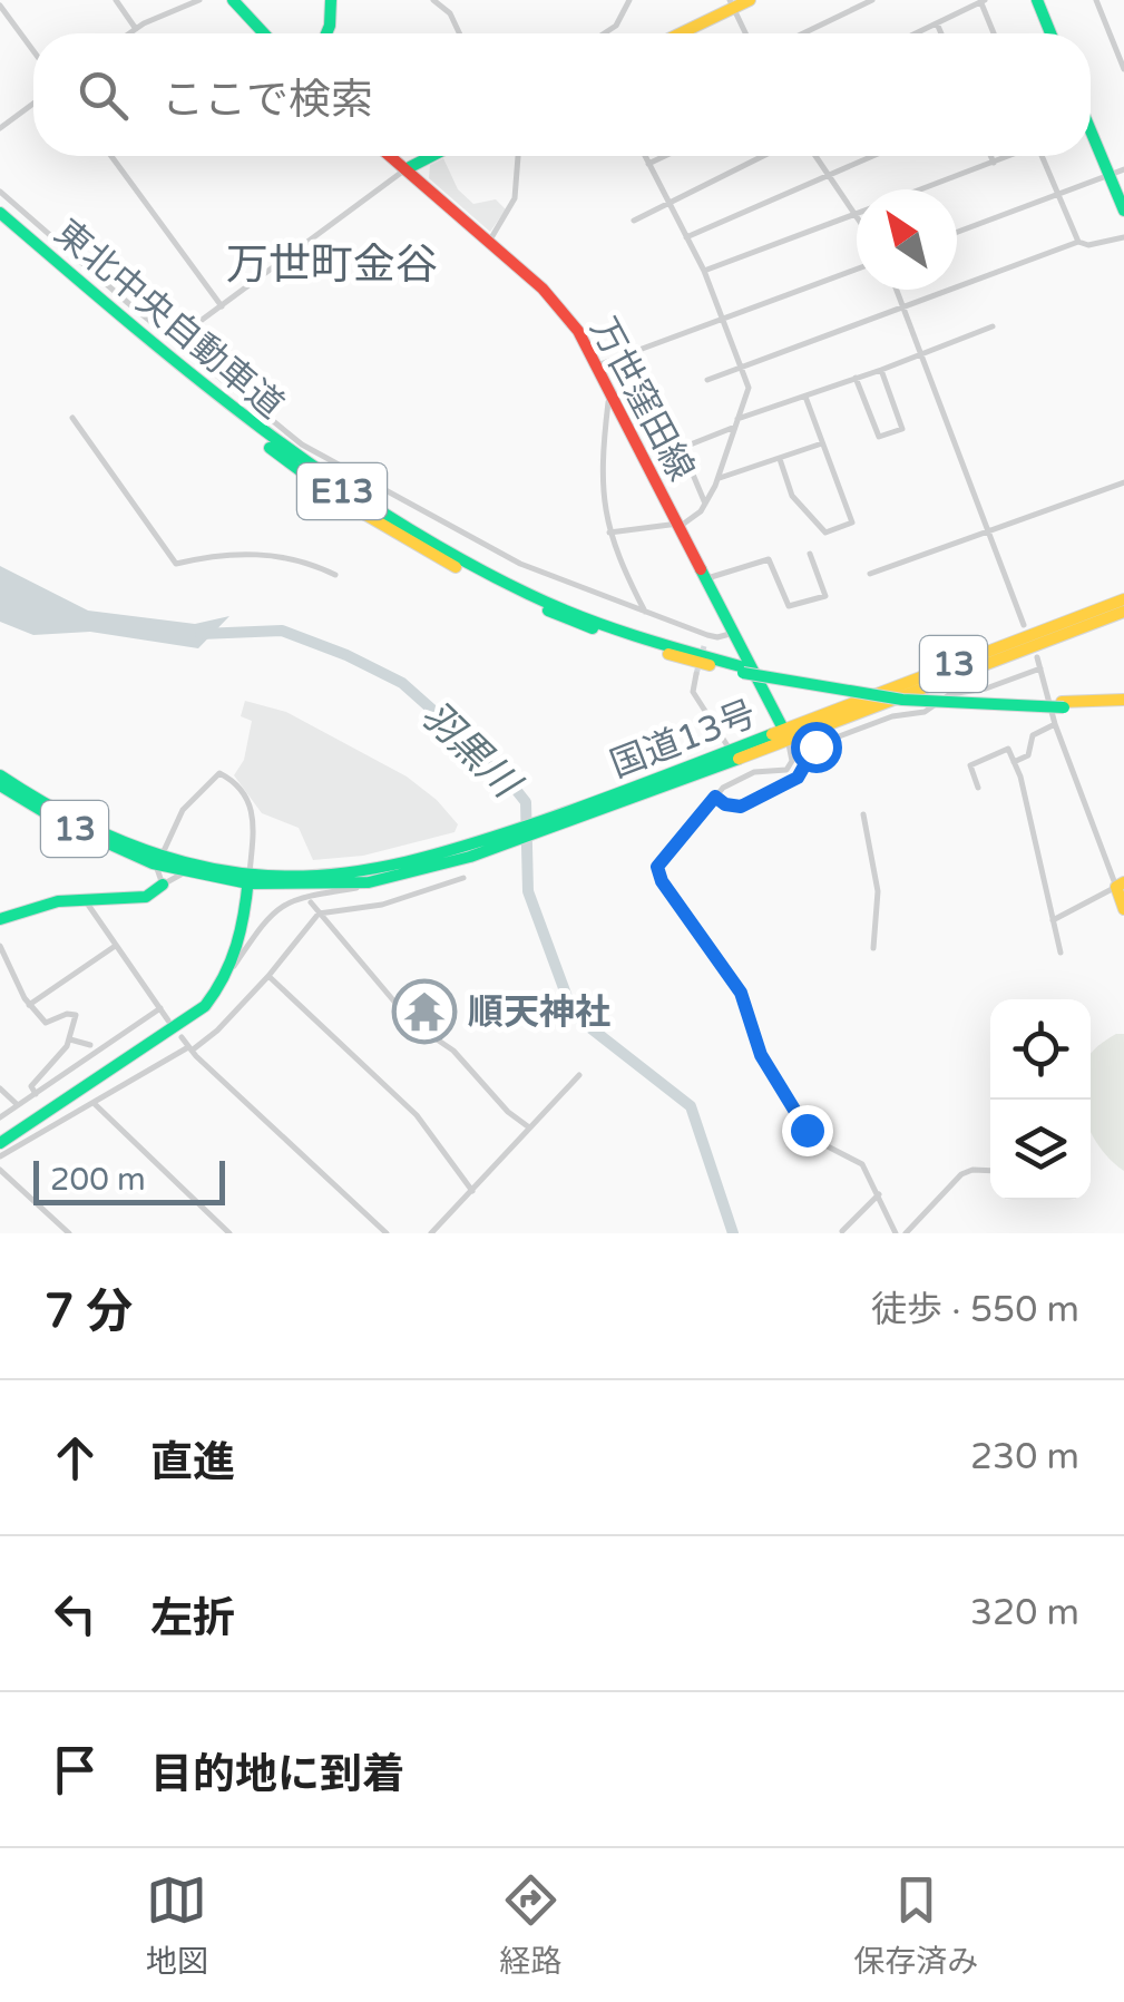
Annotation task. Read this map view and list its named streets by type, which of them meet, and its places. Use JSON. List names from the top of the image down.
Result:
{
  "streets": {
    "main road": [
      "東北中央自動車道",
      "万世窪田線",
      "E13",
      "13",
      "国道13号"
    ]
  },
  "crossings": [
    ["万世窪田線", "国道13号"],
    ["13", "国道13号"]
  ],
  "districts": ["万世町金谷"],
  "water": ["羽黒川"],
  "places": {
    "temple": ["順天神社"]
  },
  "scale_bar": "200 m",
  "north": "top left",
  "page": {
    "search": "ここで検索",
    "scale": "200 m",
    "heading": ["7 分", "徒歩 · 550 m"],
    "list": [
      ["直進", "230 m"],
      ["左折", "320 m"],
      "目的地に到着"
    ],
    "nav": ["地図", "経路", "保存済み"]
  }
}
